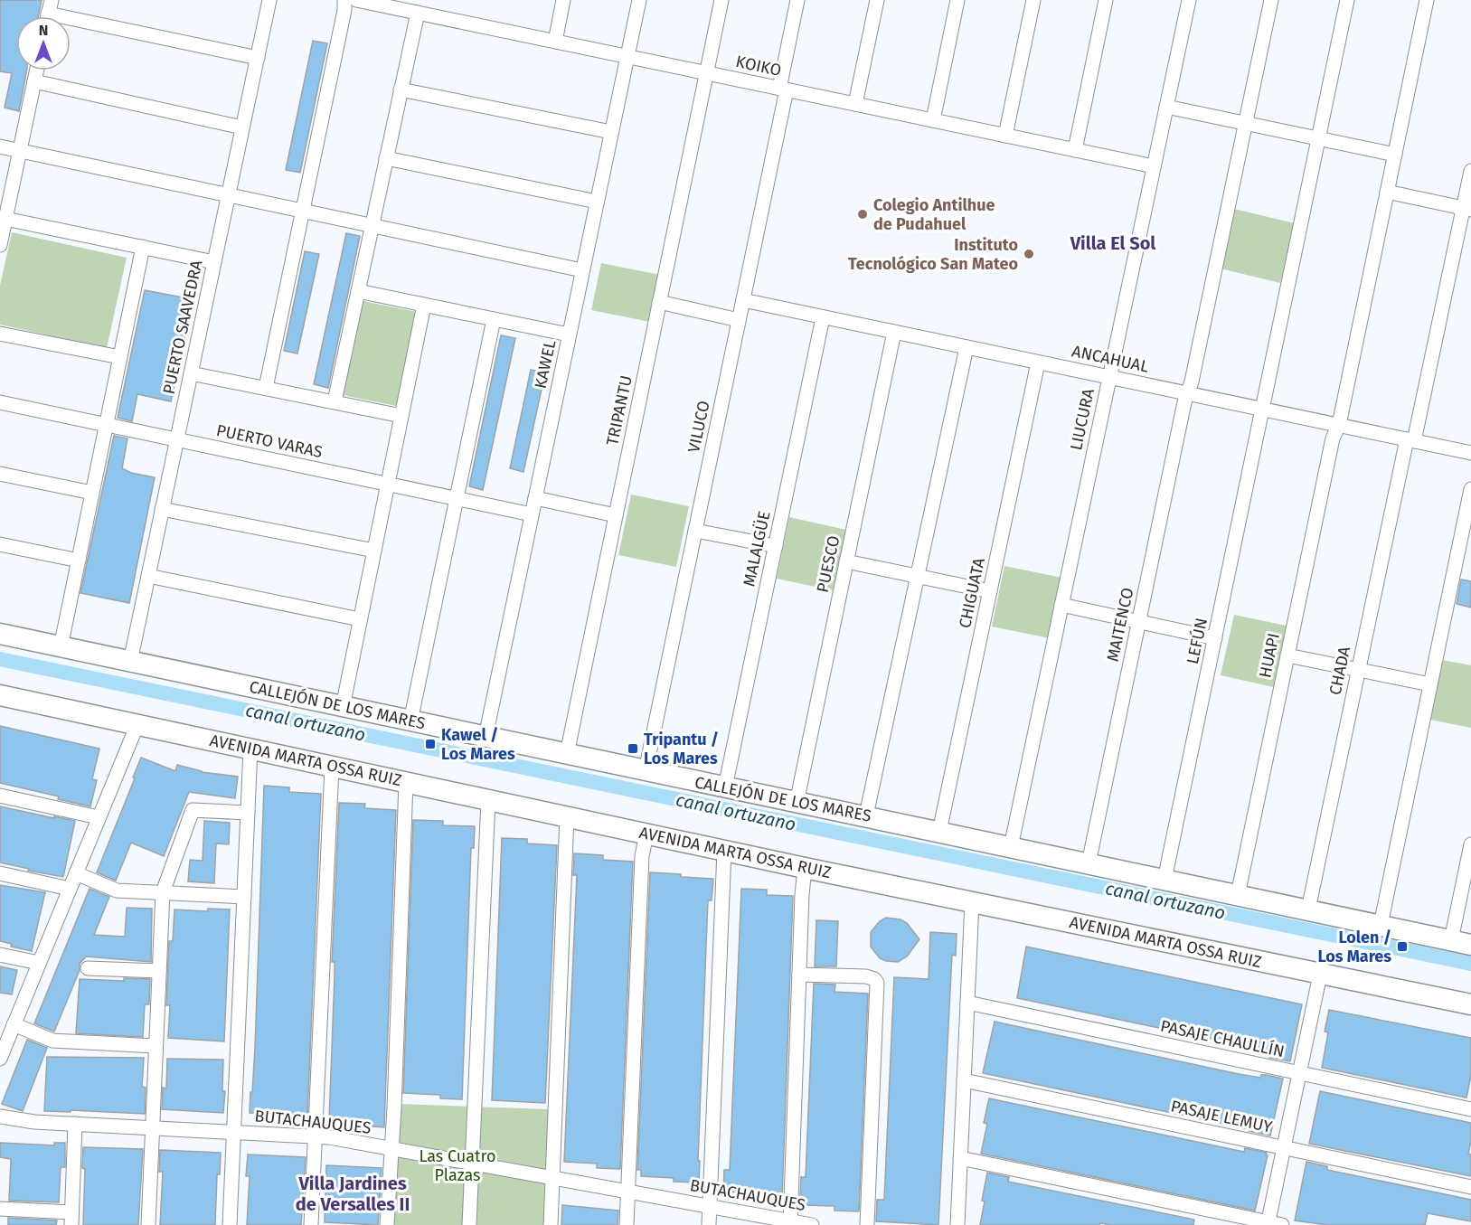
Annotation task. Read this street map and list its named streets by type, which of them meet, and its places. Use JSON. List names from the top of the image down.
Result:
{
  "streets": {
    "street": [
      "KOIKO",
      "PUERTO SAAVEDRA",
      "ANCAHUAL",
      "KAWEL",
      "TRIPANTU",
      "LIUCURA",
      "VILUCO",
      "PUERTO VARAS",
      "MALALGÜE",
      "PUESCO",
      "CHIGUATA",
      "MAITENCO",
      "LEFÚN",
      "HUAPI",
      "CHADA",
      "CALLEJÓN DE LOS MARES",
      "AVENIDA MARTA OSSA RUIZ",
      "PASAJE CHAULLÍN",
      "PASAJE LEMUY",
      "BUTACHAUQUES"
    ]
  },
  "crossings": [
    ["KOIKO", "KAWEL"],
    ["KOIKO", "TRIPANTU"],
    ["KOIKO", "LIUCURA"],
    ["KOIKO", "VILUCO"],
    ["PUERTO SAAVEDRA", "PUERTO VARAS"],
    ["PUERTO SAAVEDRA", "CALLEJÓN DE LOS MARES"],
    ["ANCAHUAL", "LIUCURA"],
    ["ANCAHUAL", "VILUCO"],
    ["ANCAHUAL", "MALALGÜE"],
    ["ANCAHUAL", "PUESCO"],
    ["ANCAHUAL", "CHIGUATA"],
    ["ANCAHUAL", "MAITENCO"],
    ["ANCAHUAL", "LEFÚN"],
    ["ANCAHUAL", "HUAPI"],
    ["ANCAHUAL", "CHADA"],
    ["KAWEL", "PUERTO VARAS"],
    ["KAWEL", "CALLEJÓN DE LOS MARES"],
    ["TRIPANTU", "CALLEJÓN DE LOS MARES"],
    ["LIUCURA", "CALLEJÓN DE LOS MARES"],
    ["VILUCO", "CALLEJÓN DE LOS MARES"],
    ["MALALGÜE", "CALLEJÓN DE LOS MARES"],
    ["PUESCO", "CALLEJÓN DE LOS MARES"],
    ["CHIGUATA", "CALLEJÓN DE LOS MARES"],
    ["MAITENCO", "CALLEJÓN DE LOS MARES"],
    ["LEFÚN", "CALLEJÓN DE LOS MARES"],
    ["HUAPI", "CALLEJÓN DE LOS MARES"],
    ["CHADA", "CALLEJÓN DE LOS MARES"]
  ],
  "districts": ["Villa El Sol", "Villa Jardines de Versalles II"],
  "water": ["canal ortuzano"],
  "parks": ["Las Cuatro Plazas"],
  "places": {
    "other": ["Colegio Antilhue de Pudahuel", "Instituto Tecnológico San Mateo"],
    "transit": ["Kawel / Los Mares", "Tripantu / Los Mares", "Lolen / Los Mares"]
  },
  "north": "top"
}
